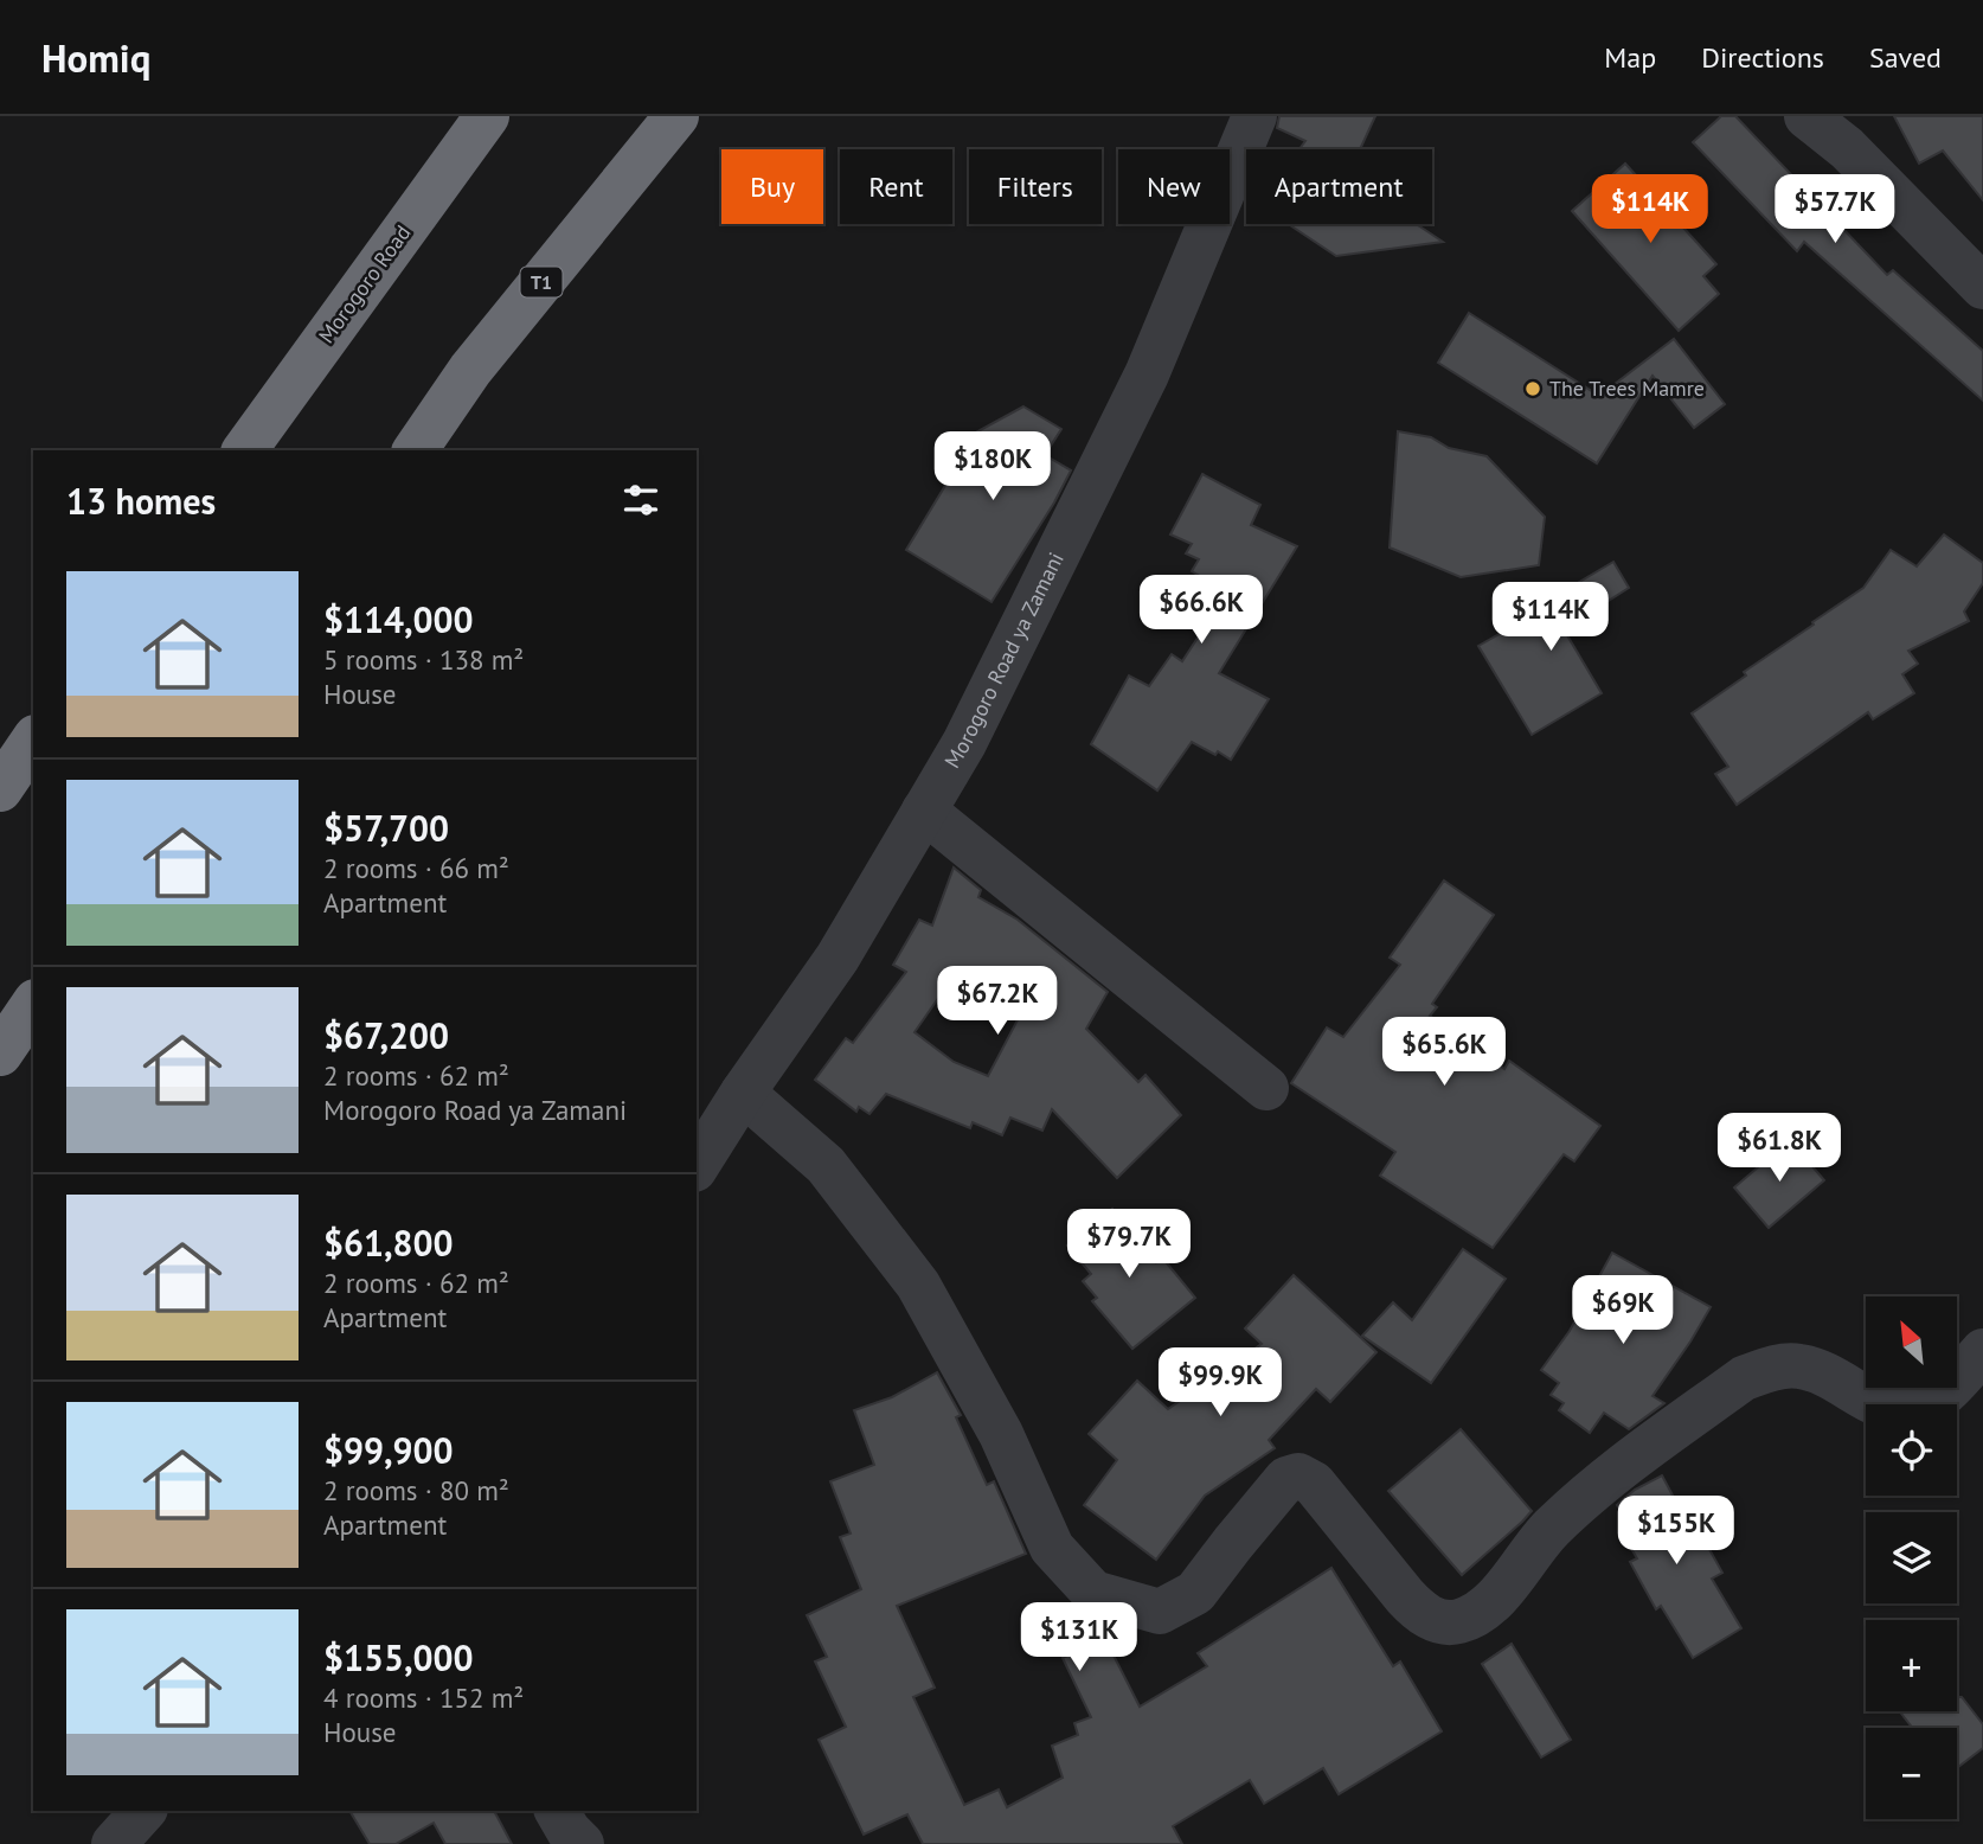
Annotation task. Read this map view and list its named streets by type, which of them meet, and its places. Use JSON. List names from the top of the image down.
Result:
{
  "streets": {
    "highway": ["T1", "Morogoro Road"],
    "street": ["Morogoro Road ya Zamani"]
  },
  "places": ["The Trees Mamre"],
  "north": "top left",
  "page": {
    "header": "Homiq",
    "nav": ["Map", "Directions", "Saved"],
    "chip": [
      "Buy",
      "Rent",
      "Filters",
      "New",
      "Apartment"
    ],
    "price": [
      "$114K",
      "$57.7K",
      "$180K",
      "$66.6K",
      "$114K",
      "$67.2K",
      "$65.6K",
      "$61.8K",
      "$79.7K",
      "$69K",
      "$99.9K",
      "$155K",
      "$131K"
    ],
    "heading": "13 homes",
    "list": [
      {
        "name": "$114,000",
        "note": "5 rooms · 138 m² · House"
      },
      {
        "name": "$57,700",
        "note": "2 rooms · 66 m² · Apartment"
      },
      {
        "name": "$67,200",
        "note": "2 rooms · 62 m² · Morogoro Road ya Zamani"
      },
      {
        "name": "$61,800",
        "note": "2 rooms · 62 m² · Apartment"
      },
      {
        "name": "$99,900",
        "note": "2 rooms · 80 m² · Apartment"
      },
      {
        "name": "$155,000",
        "note": "4 rooms · 152 m² · House"
      }
    ],
    "map_buttons": ["+", "−"]
  }
}
